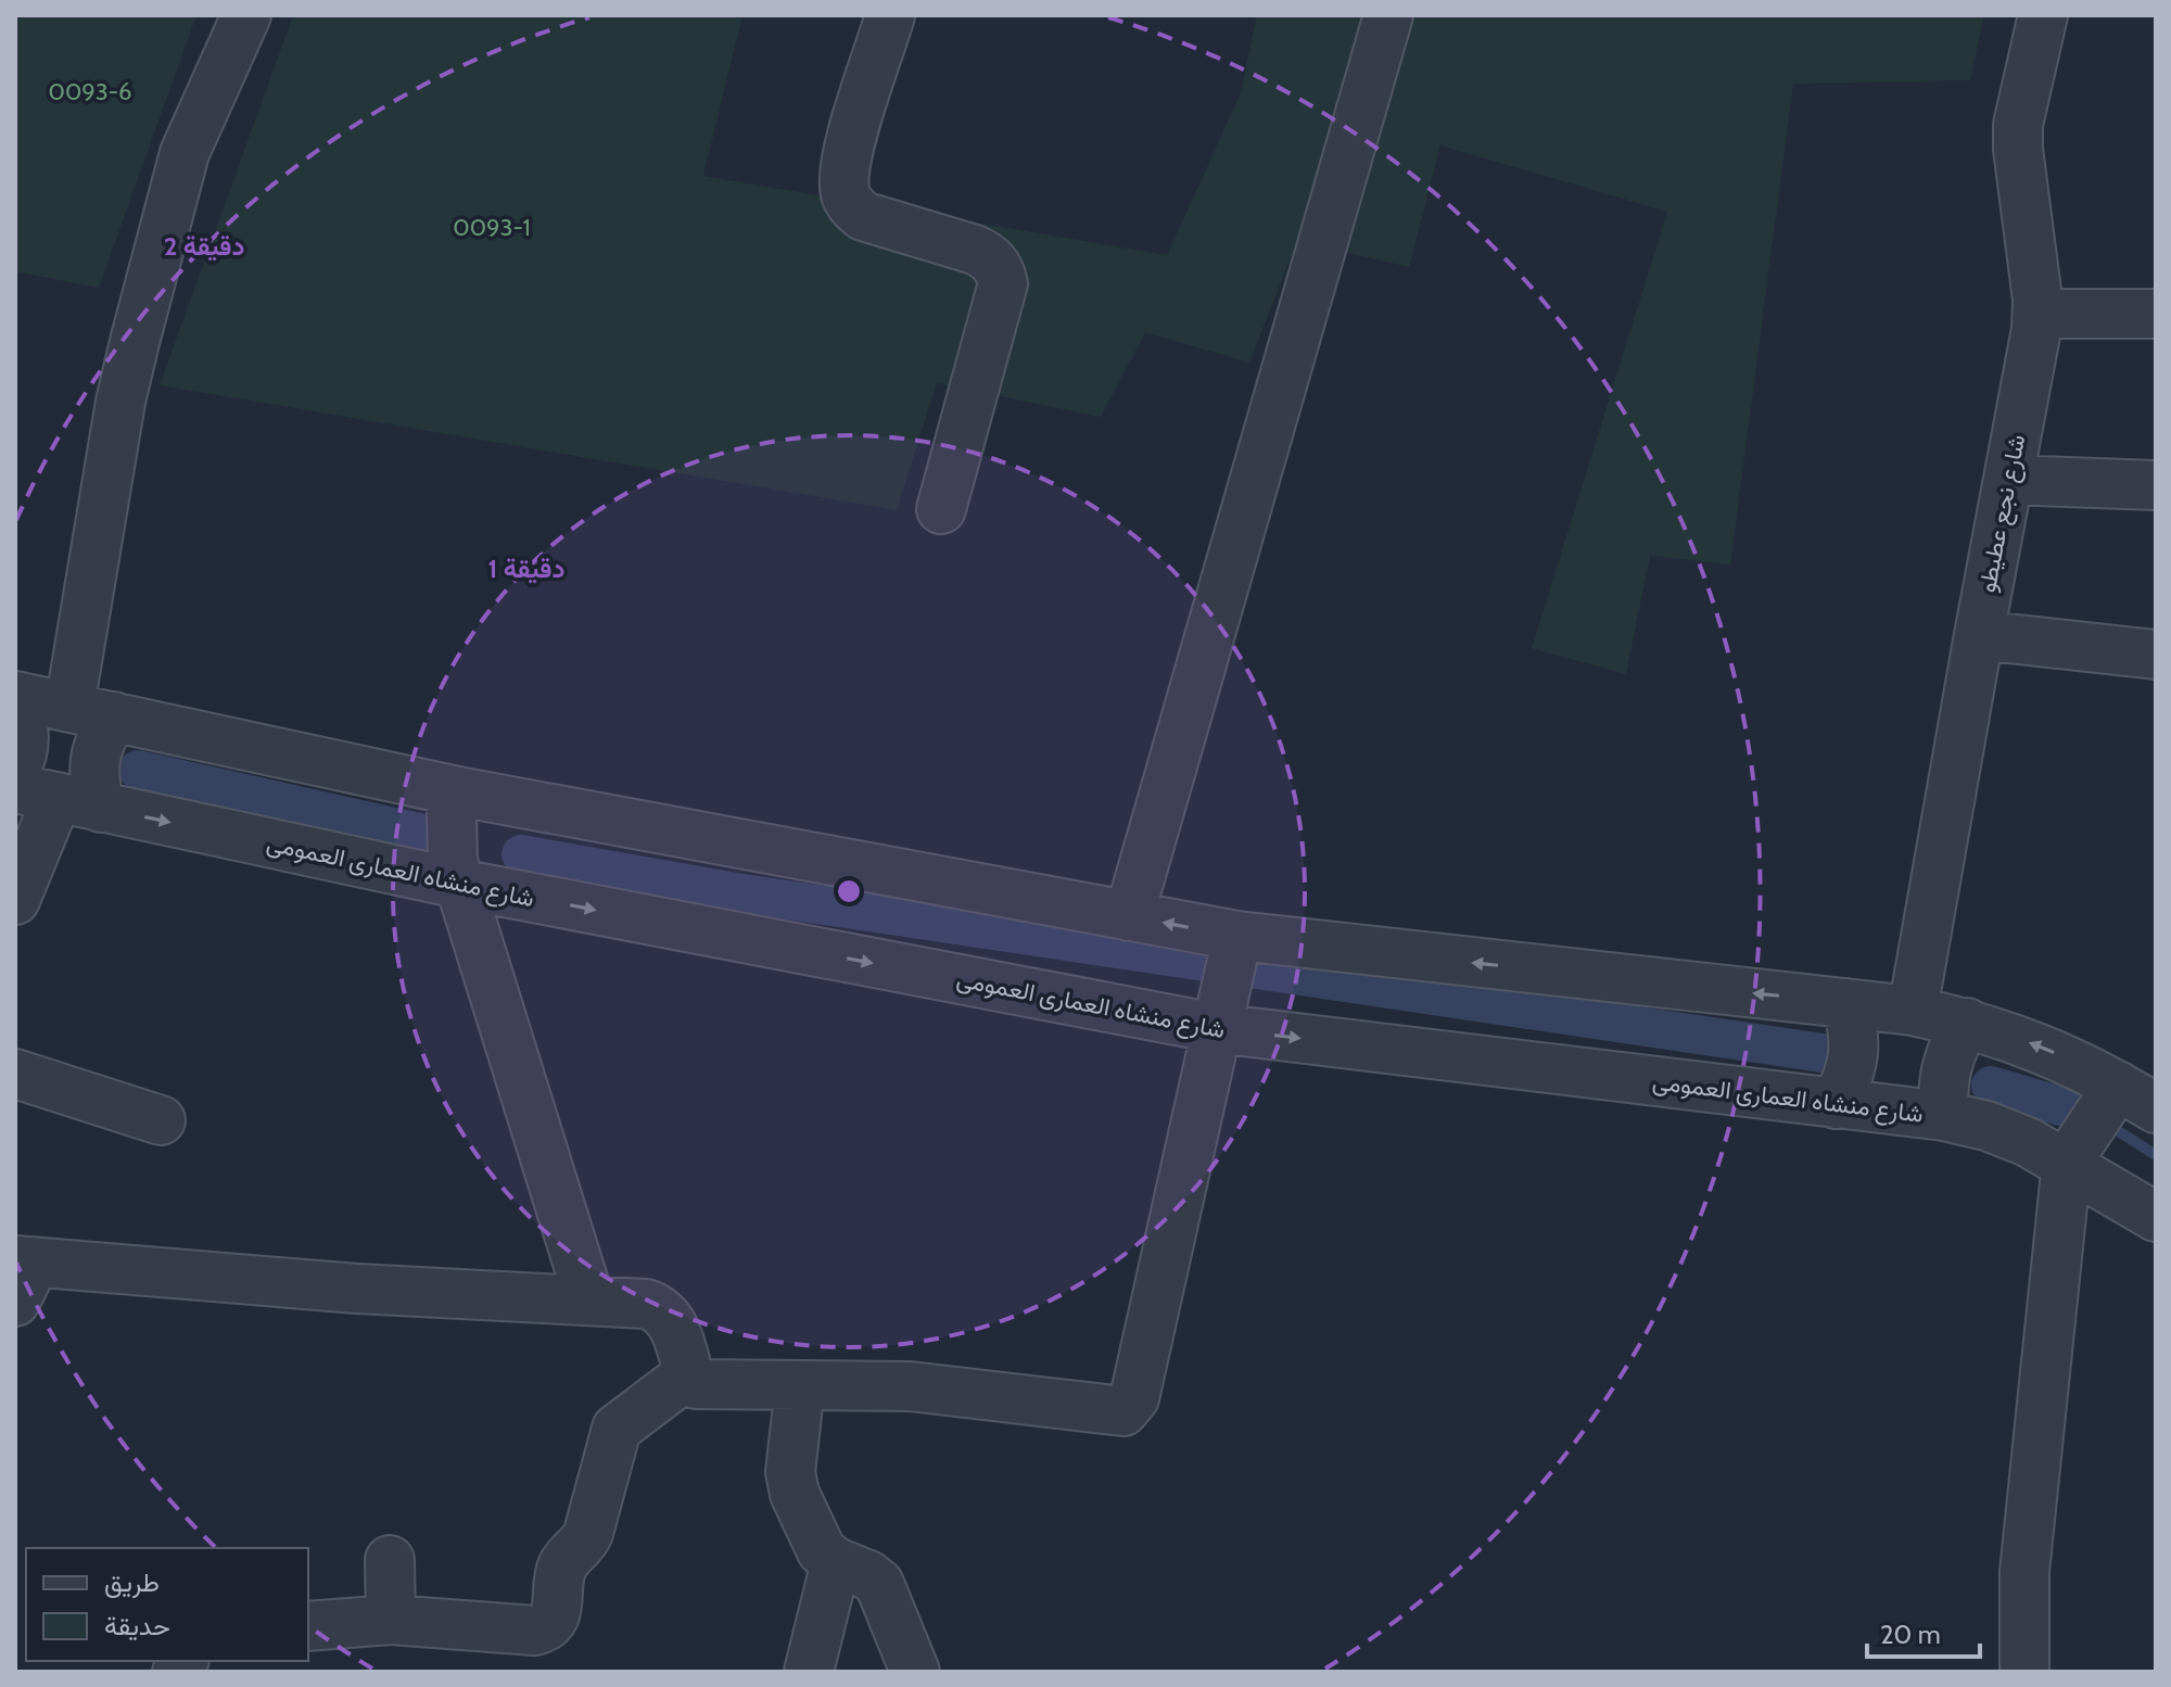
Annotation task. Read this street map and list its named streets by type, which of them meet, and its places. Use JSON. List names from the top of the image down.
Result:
{
  "streets": {
    "street": ["شارع نجع عطيطو", "شارع منشاه العمارى العمومى"]
  },
  "parks": ["0093-6", "0093-1"],
  "legend": ["طريق", "حديقة"],
  "scale_bar": "20 m",
  "rings": ["2 دقيقة", "1 دقيقة"]
}
